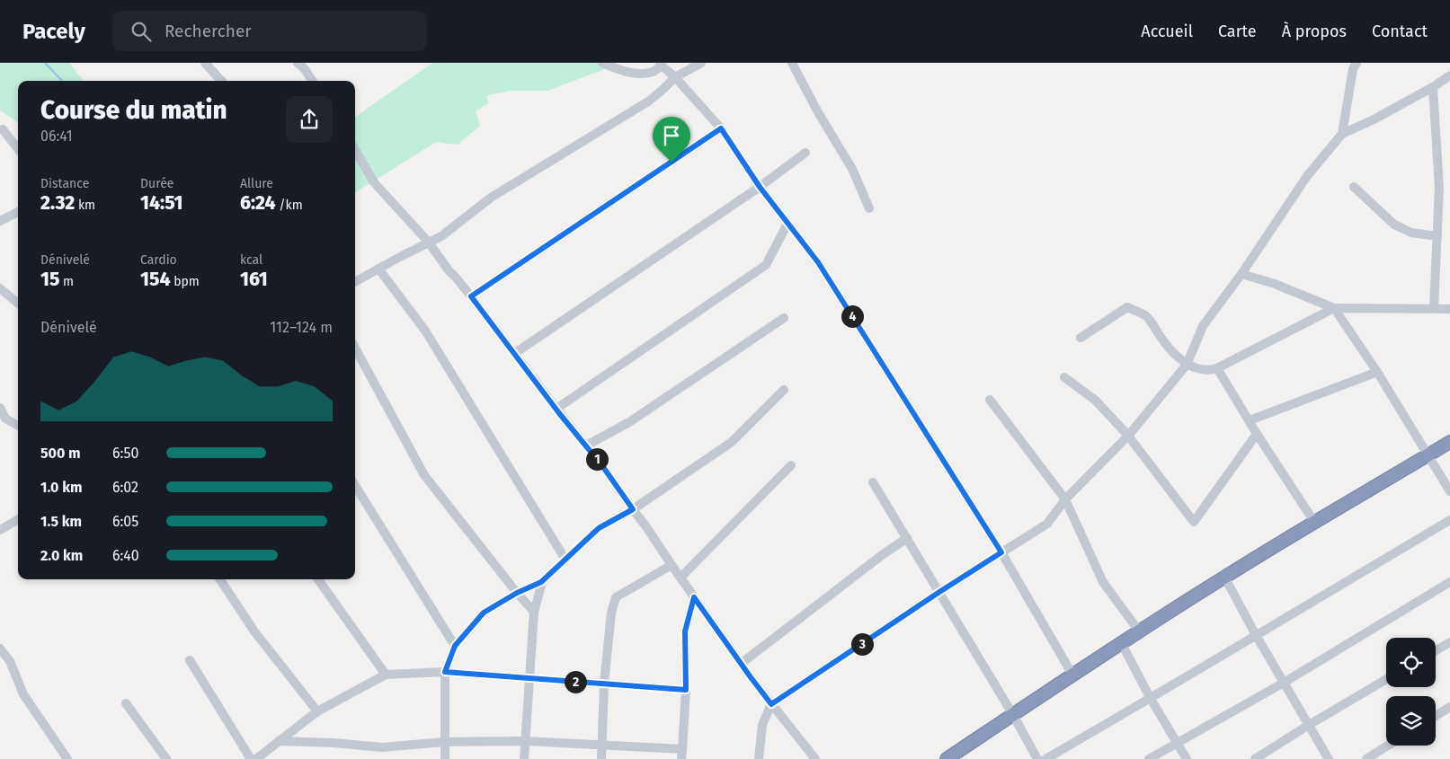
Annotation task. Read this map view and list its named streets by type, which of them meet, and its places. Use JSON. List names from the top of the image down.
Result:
{
  "page": {
    "header": "Pacely",
    "search": "Rechercher",
    "nav": [
      "Accueil",
      "Carte",
      "À propos",
      "Contact"
    ],
    "heading": ["Course du matin", "06:41"],
    "stats": [
      ["Distance", "2.32 km"],
      ["Durée", "14:51"],
      ["Allure", "6:24 /km"],
      ["Dénivelé", "15 m"],
      ["Cardio", "154 bpm"],
      ["kcal", "161"]
    ],
    "pins": [
      "4",
      "1",
      "3",
      "2"
    ],
    "chart": ["Dénivelé", "112–124 m"],
    "list": [
      {
        "name": "500 m",
        "note": "6:50"
      },
      {
        "name": "1.0 km",
        "note": "6:02"
      },
      {
        "name": "1.5 km",
        "note": "6:05"
      },
      {
        "name": "2.0 km",
        "note": "6:40"
      }
    ]
  }
}
